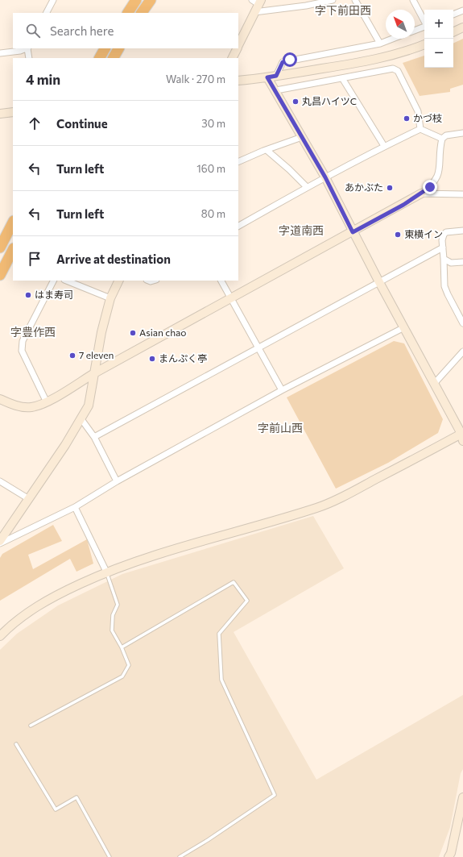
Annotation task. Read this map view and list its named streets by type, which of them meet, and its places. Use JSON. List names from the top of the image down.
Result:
{
  "districts": [
    "字下前田西",
    "字道南西",
    "字豊作西",
    "字前山西"
  ],
  "places": [
    "丸昌ハイツC",
    "かづ枝",
    "あかぶた",
    "東横イン",
    "はま寿司",
    "Asian chao",
    "7 eleven",
    "まんぷく亭"
  ],
  "north": "top left",
  "page": {
    "map_buttons": ["+", "−"],
    "search": "Search here",
    "heading": ["4 min", "Walk · 270 m"],
    "list": [
      ["Continue", "30 m"],
      ["Turn left", "160 m"],
      ["Turn left", "80 m"],
      "Arrive at destination"
    ]
  }
}
